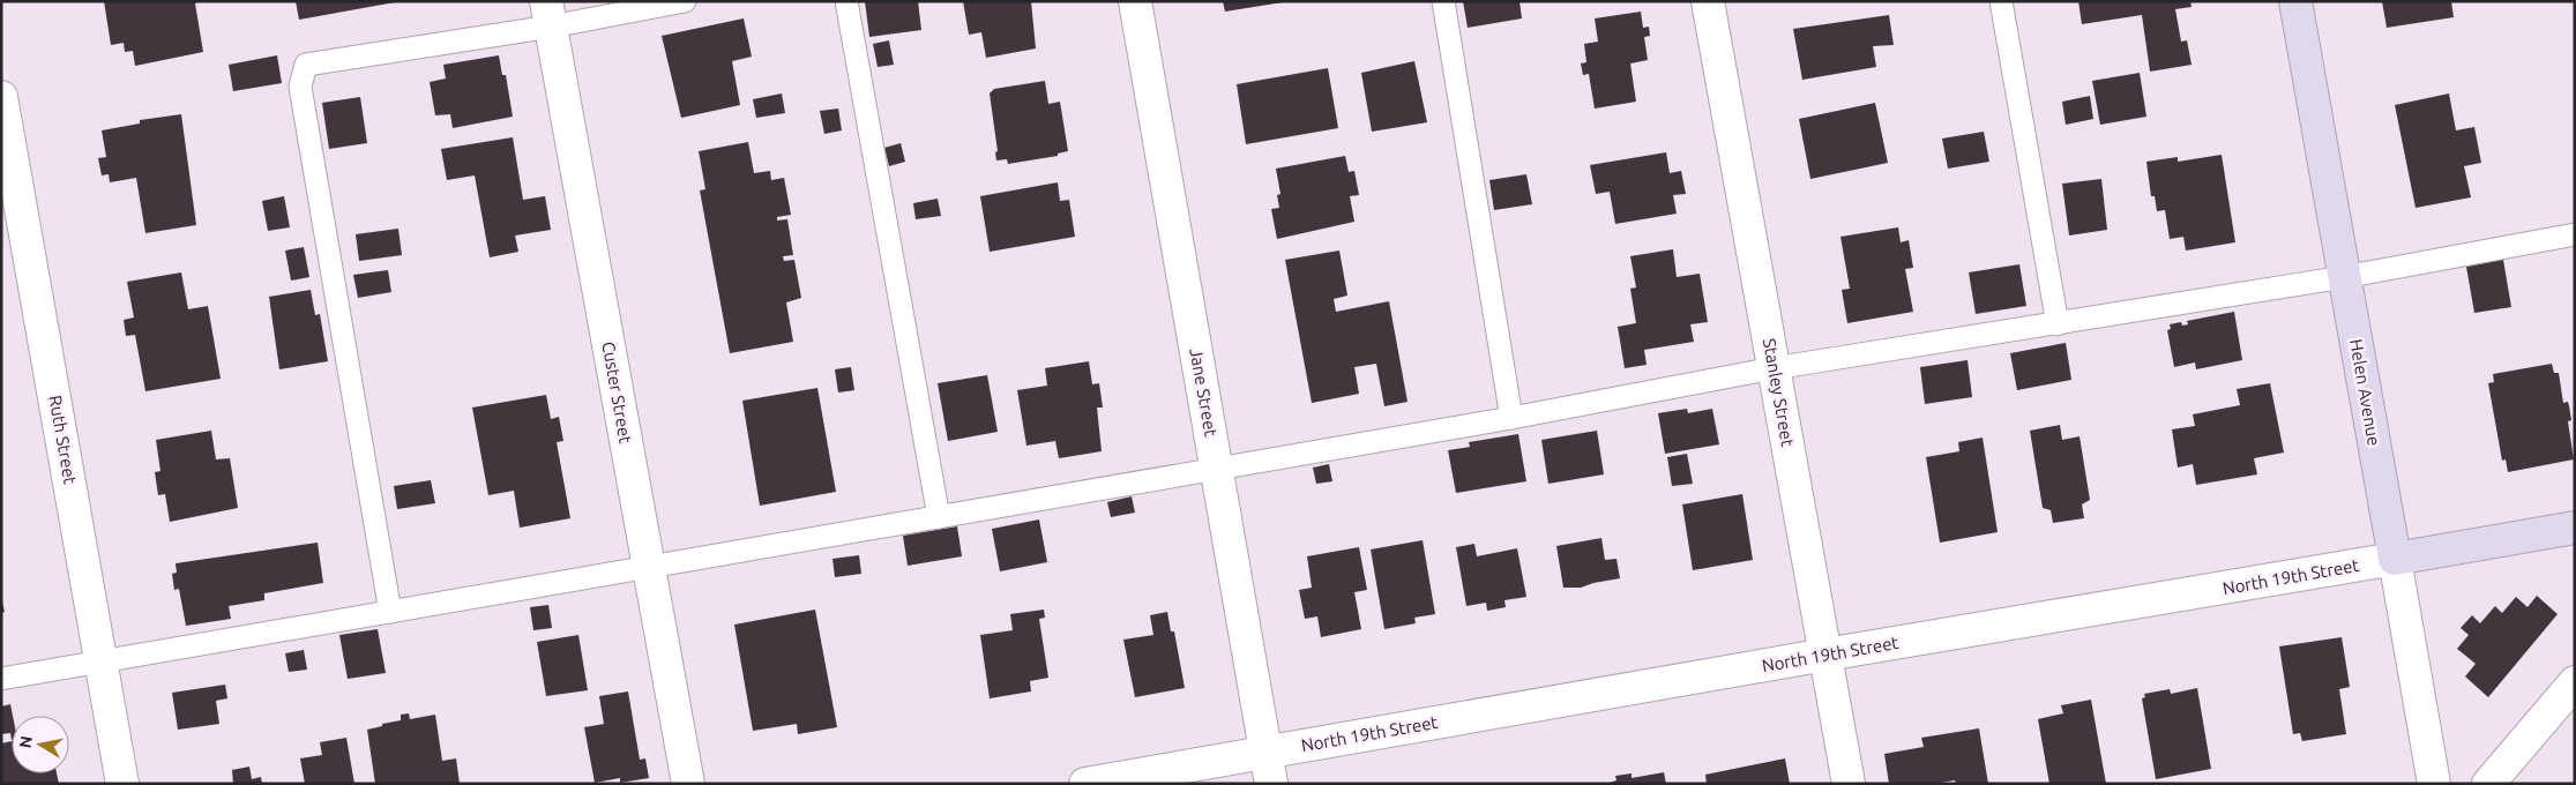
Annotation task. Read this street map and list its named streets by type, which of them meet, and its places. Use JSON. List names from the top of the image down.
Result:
{
  "streets": {
    "street": [
      "Custer Street",
      "Jane Street",
      "Stanley Street",
      "Helen Avenue",
      "Ruth Street",
      "North 19th Street"
    ]
  },
  "crossings": [
    ["Jane Street", "North 19th Street"],
    ["Stanley Street", "North 19th Street"],
    ["Helen Avenue", "North 19th Street"]
  ],
  "north": "left"
}
